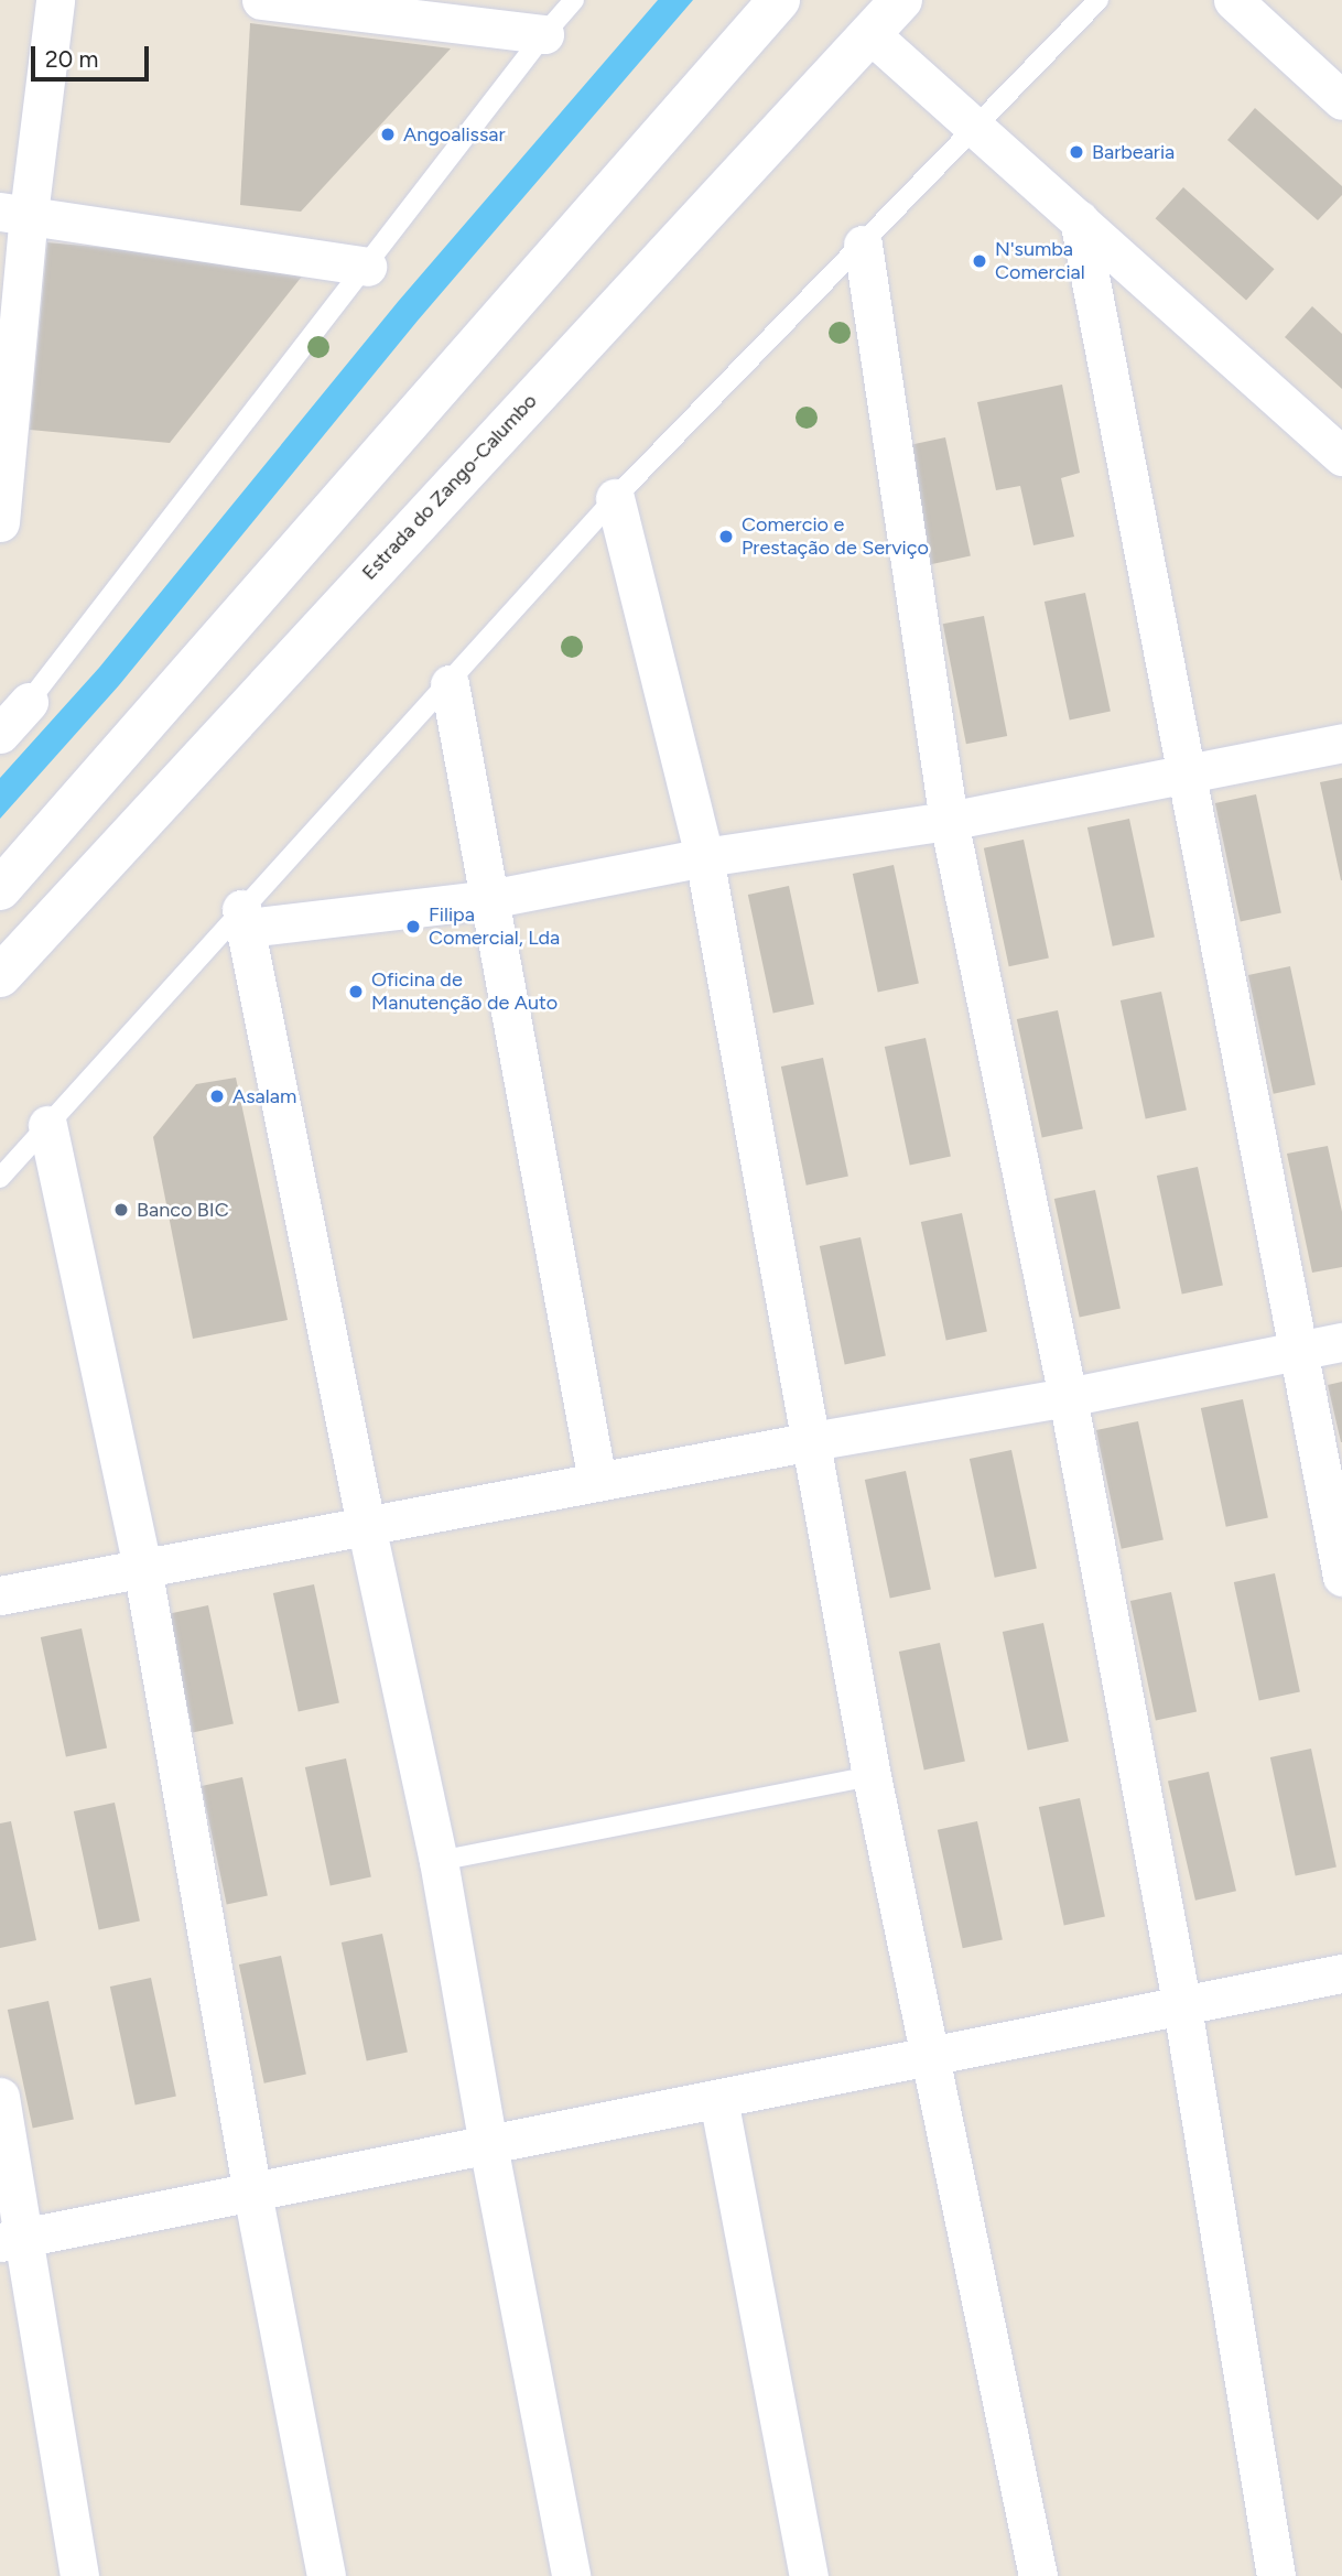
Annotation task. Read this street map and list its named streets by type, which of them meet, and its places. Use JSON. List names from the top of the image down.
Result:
{
  "streets": {
    "main road": ["Estrada do Zango-Calumbo"]
  },
  "places": [
    "Angoalissar",
    "Barbearia",
    "N'sumba Comercial",
    "Comercio e Prestação de Serviço",
    "Filipa Comercial, Lda",
    "Oficina de Manutenção de Auto",
    "Asalam",
    "Banco BIC"
  ],
  "scale_bar": "20 m"
}
